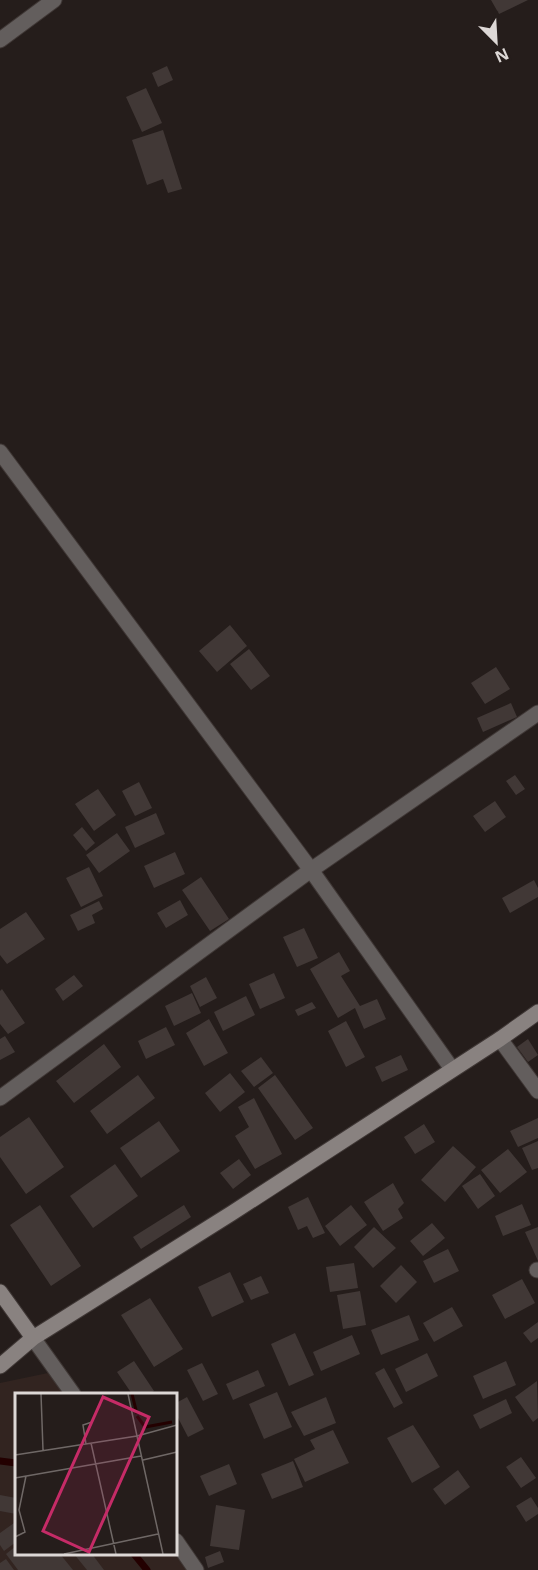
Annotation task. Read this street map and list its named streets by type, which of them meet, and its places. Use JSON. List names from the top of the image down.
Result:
{
  "north": "bottom right"
}
